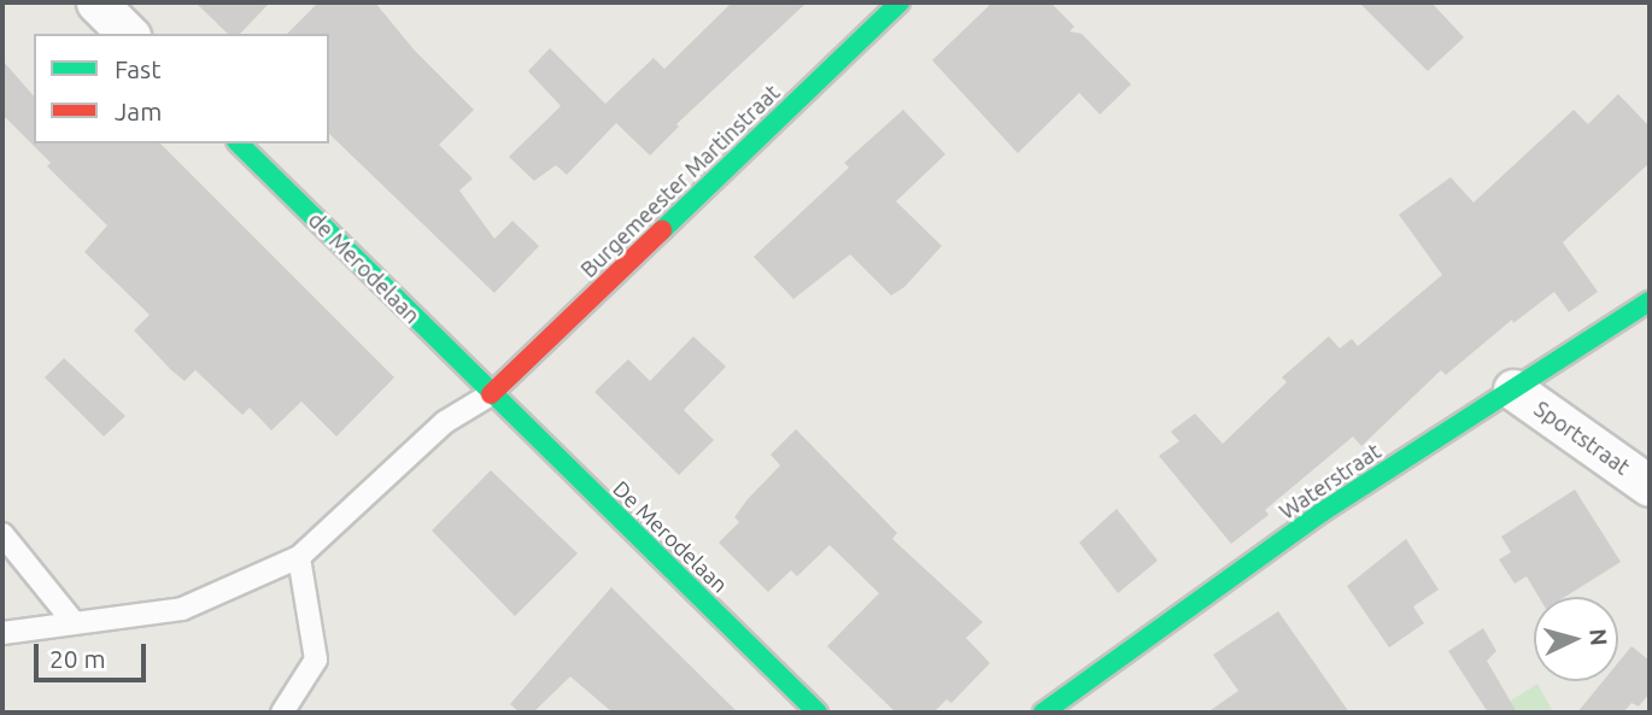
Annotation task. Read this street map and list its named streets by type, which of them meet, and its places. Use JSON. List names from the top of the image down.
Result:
{
  "streets": {
    "street": [
      "Burgemeester Martinstraat",
      "de Merodelaan",
      "Sportstraat",
      "Waterstraat",
      "De Merodelaan"
    ]
  },
  "crossings": [
    ["Burgemeester Martinstraat", "de Merodelaan"],
    ["Burgemeester Martinstraat", "De Merodelaan"],
    ["de Merodelaan", "De Merodelaan"],
    ["Sportstraat", "Waterstraat"]
  ],
  "legend": ["Fast", "Jam"],
  "scale_bar": "20 m",
  "north": "right"
}
